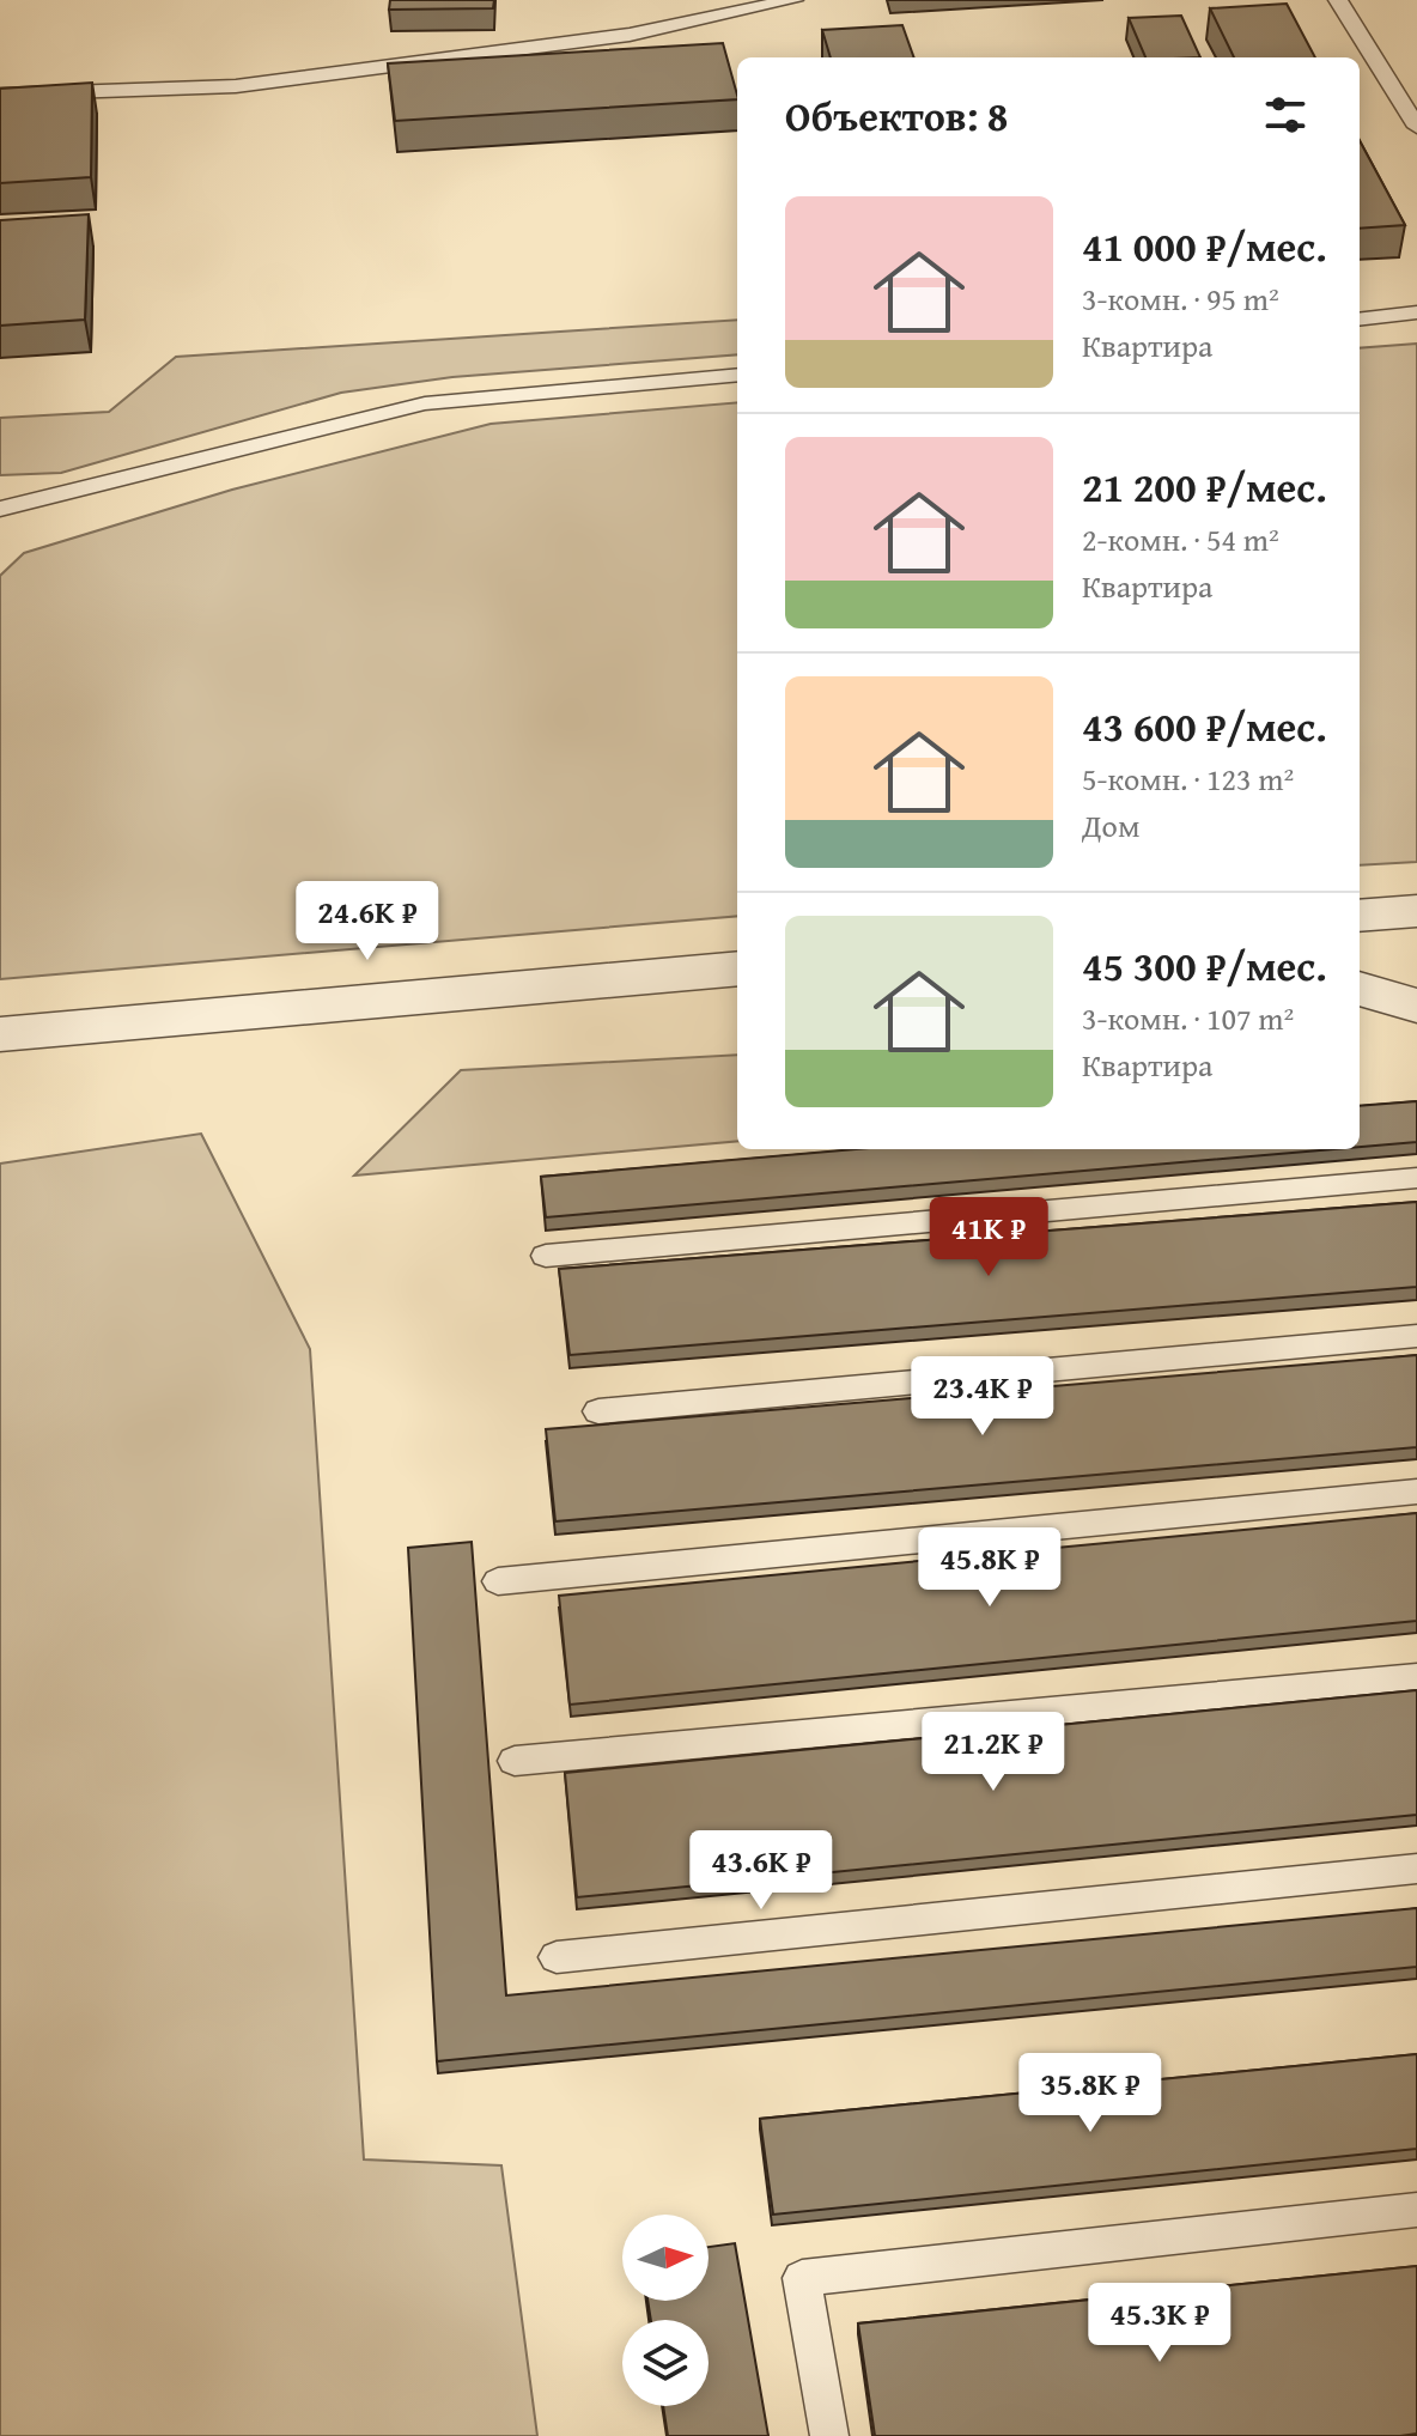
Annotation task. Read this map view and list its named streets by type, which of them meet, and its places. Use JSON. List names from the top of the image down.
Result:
{
  "north": "right",
  "page": {
    "heading": "Объектов: 8",
    "list": [
      {
        "name": "41 000 ₽/мес.",
        "note": "3-комн. · 95 m² · Квартира"
      },
      {
        "name": "21 200 ₽/мес.",
        "note": "2-комн. · 54 m² · Квартира"
      },
      {
        "name": "43 600 ₽/мес.",
        "note": "5-комн. · 123 m² · Дом"
      },
      {
        "name": "45 300 ₽/мес.",
        "note": "3-комн. · 107 m² · Квартира"
      }
    ],
    "price": [
      "24.6K ₽",
      "41K ₽",
      "23.4K ₽",
      "45.8K ₽",
      "21.2K ₽",
      "43.6K ₽",
      "35.8K ₽",
      "45.3K ₽"
    ]
  }
}
